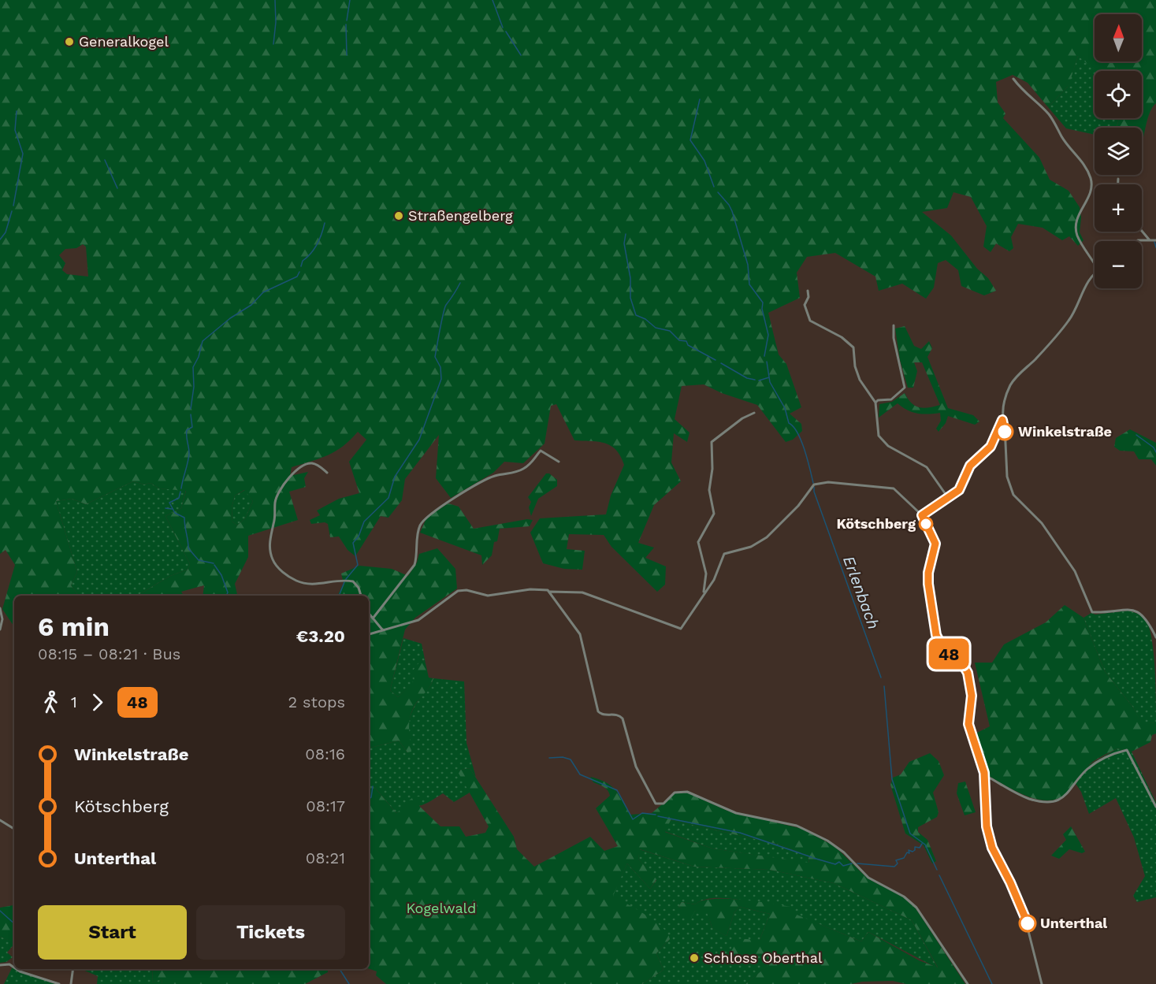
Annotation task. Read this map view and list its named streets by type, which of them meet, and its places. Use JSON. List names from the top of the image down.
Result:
{
  "water": ["Erlenbach"],
  "parks": ["Kogelwald"],
  "places": [
    "Generalkogel",
    "Straßengelberg",
    "Winkelstraße",
    "Kötschberg",
    "Unterthal",
    "Schloss Oberthal"
  ],
  "lines": ["bus line 48"],
  "north": "top",
  "page": {
    "on_map": "48",
    "map_buttons": ["+", "−"],
    "heading": ["6 min", "08:15 – 08:21 · Bus", "€3.20"],
    "legs": ["1", "48", "2 stops"],
    "list": [
      {
        "name": "Winkelstraße",
        "value": "08:16"
      },
      {
        "name": "Kötschberg",
        "value": "08:17"
      },
      {
        "name": "Unterthal",
        "value": "08:21"
      }
    ],
    "buttons": ["Start", "Tickets"]
  }
}
